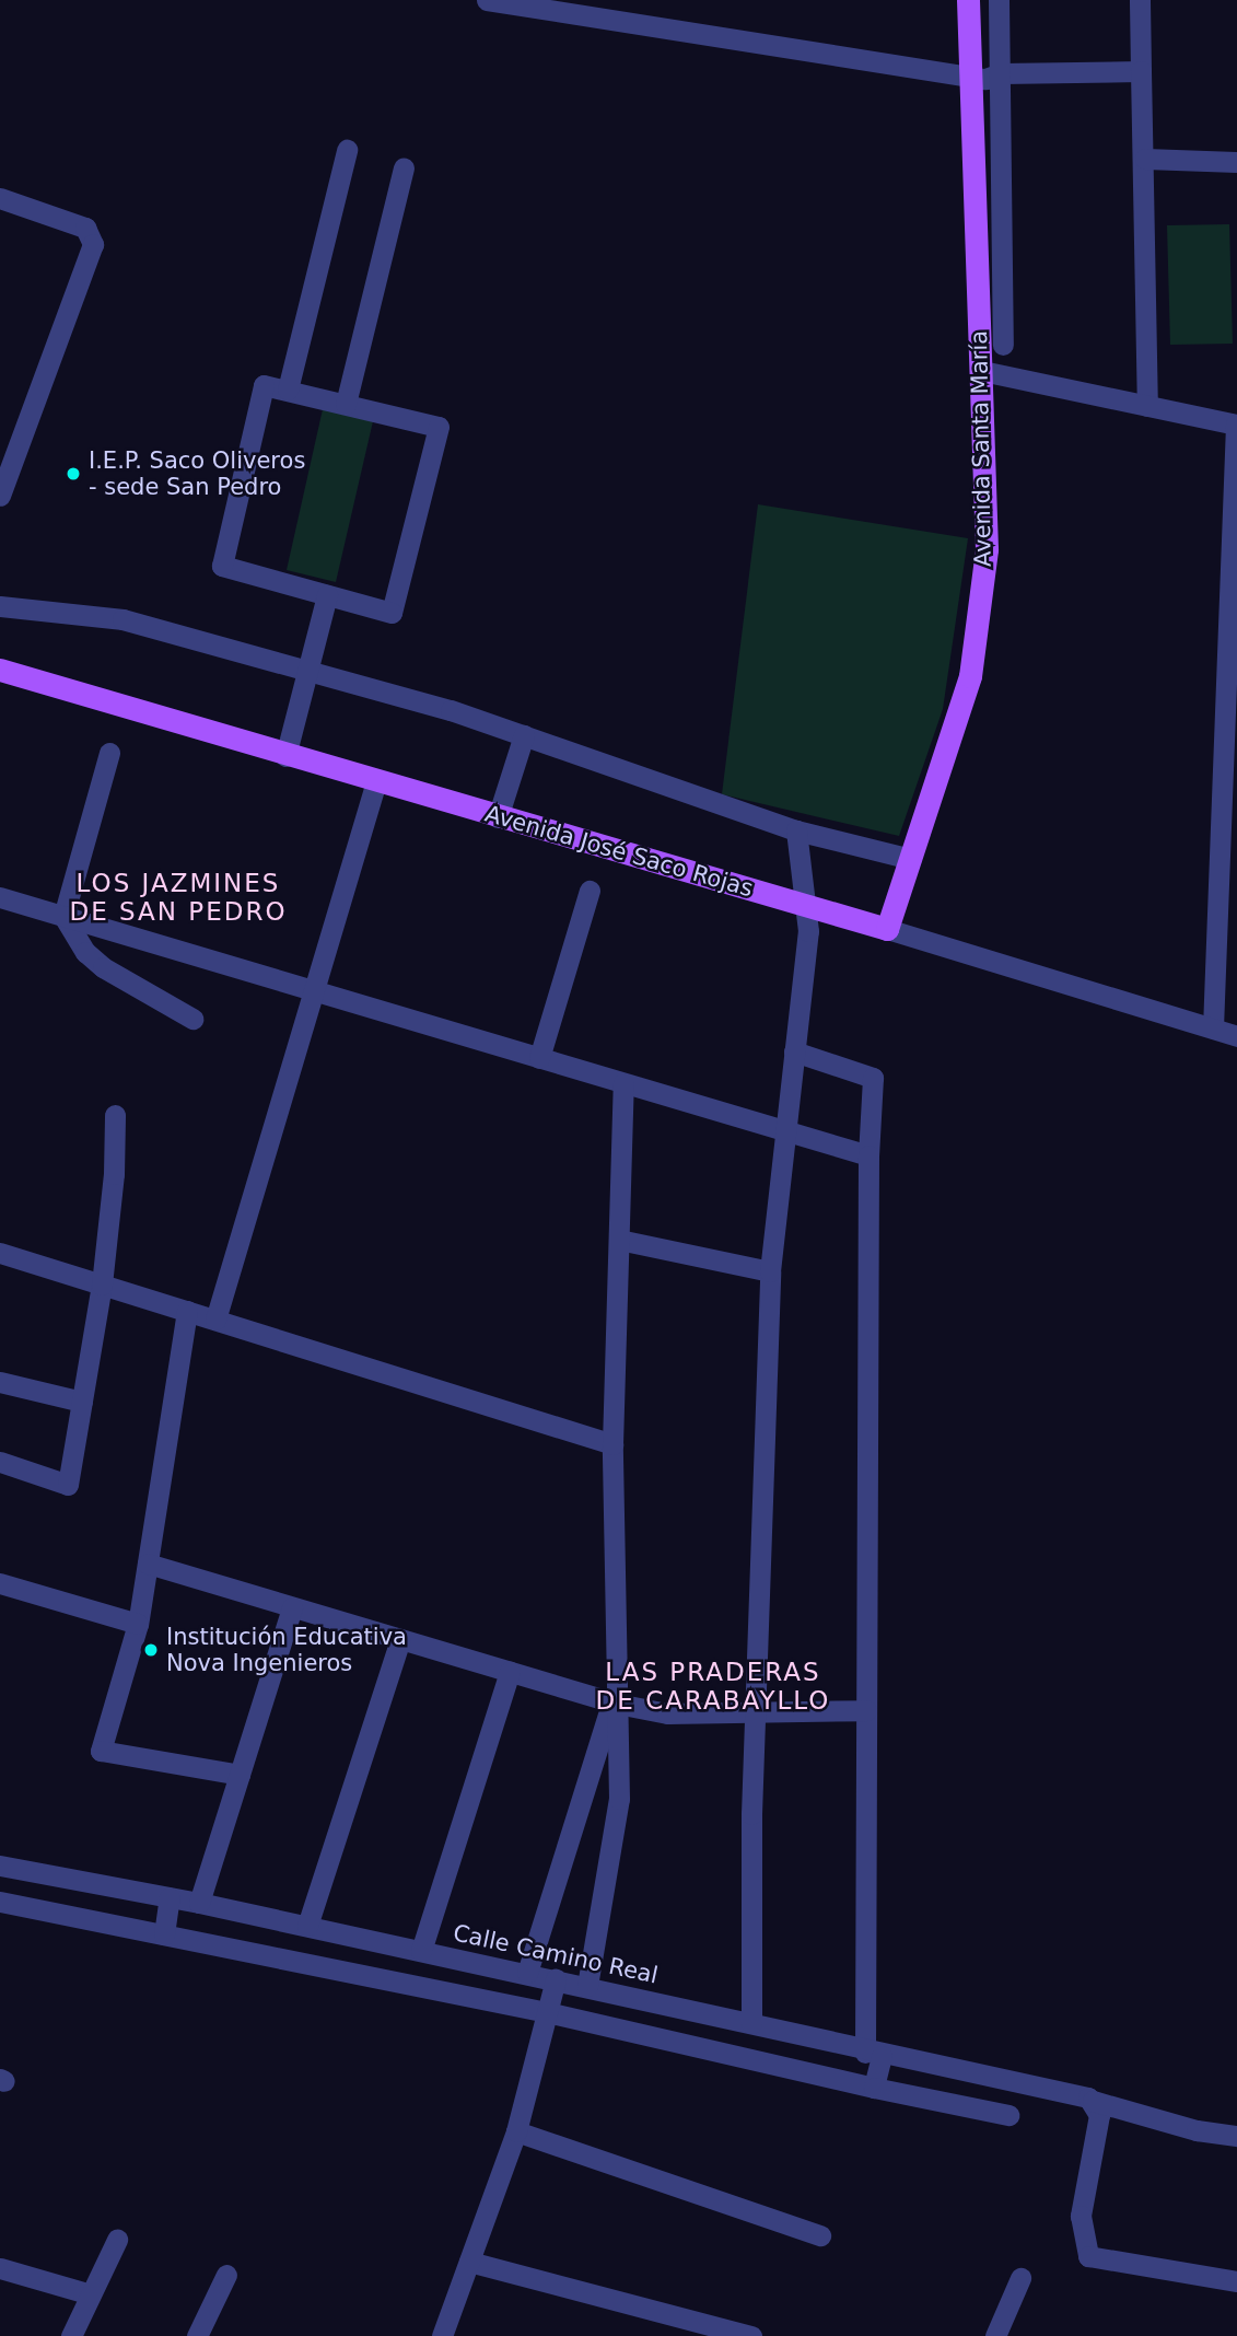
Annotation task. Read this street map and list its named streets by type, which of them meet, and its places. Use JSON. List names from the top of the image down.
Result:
{
  "streets": {
    "main road": ["Avenida Santa María", "Avenida José Saco Rojas"],
    "street": ["Calle Camino Real"]
  },
  "crossings": [
    ["Avenida Santa María", "Avenida José Saco Rojas"]
  ],
  "districts": ["LOS JAZMINES DE SAN PEDRO", "LAS PRADERAS DE CARABAYLLO"],
  "places": ["I.E.P. Saco Oliveros - sede San Pedro", "Institución Educativa Nova Ingenieros"]
}
